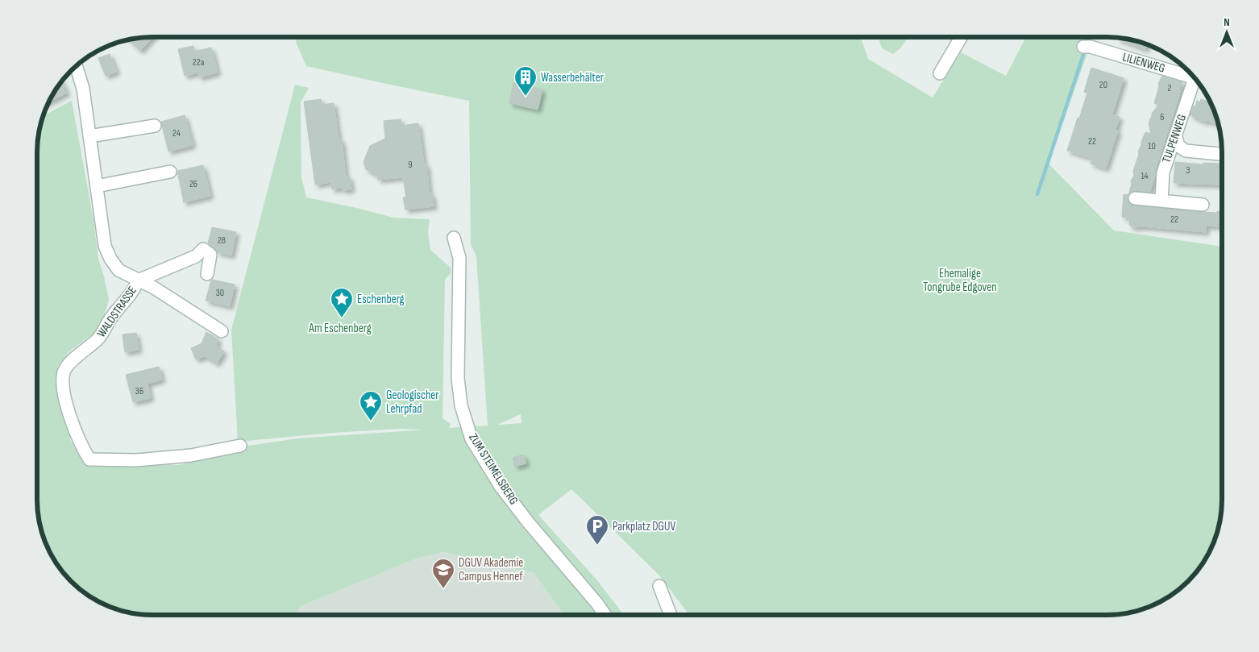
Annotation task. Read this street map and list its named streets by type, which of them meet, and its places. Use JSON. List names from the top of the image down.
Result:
{
  "streets": {
    "street": [
      "LILIENWEG",
      "TULPENWEG",
      "WALDSTRASSE",
      "ZUM STEIMELSBERG"
    ]
  },
  "parks": ["Ehemalige Tongrube Edgoven", "Am Eschenberg"],
  "places": {
    "building": ["Wasserbehälter"],
    "place": ["Eschenberg", "Geologischer Lehrpfad"],
    "parking": ["Parkplatz DGUV"],
    "school or university": ["DGUV Akademie Campus Hennef"]
  },
  "house_numbers": [
    "22a",
    "20",
    "2",
    "6",
    "24",
    "22",
    "10",
    "9",
    "3",
    "14",
    "26",
    "22",
    "28",
    "30",
    "36"
  ],
  "north": "top"
}
